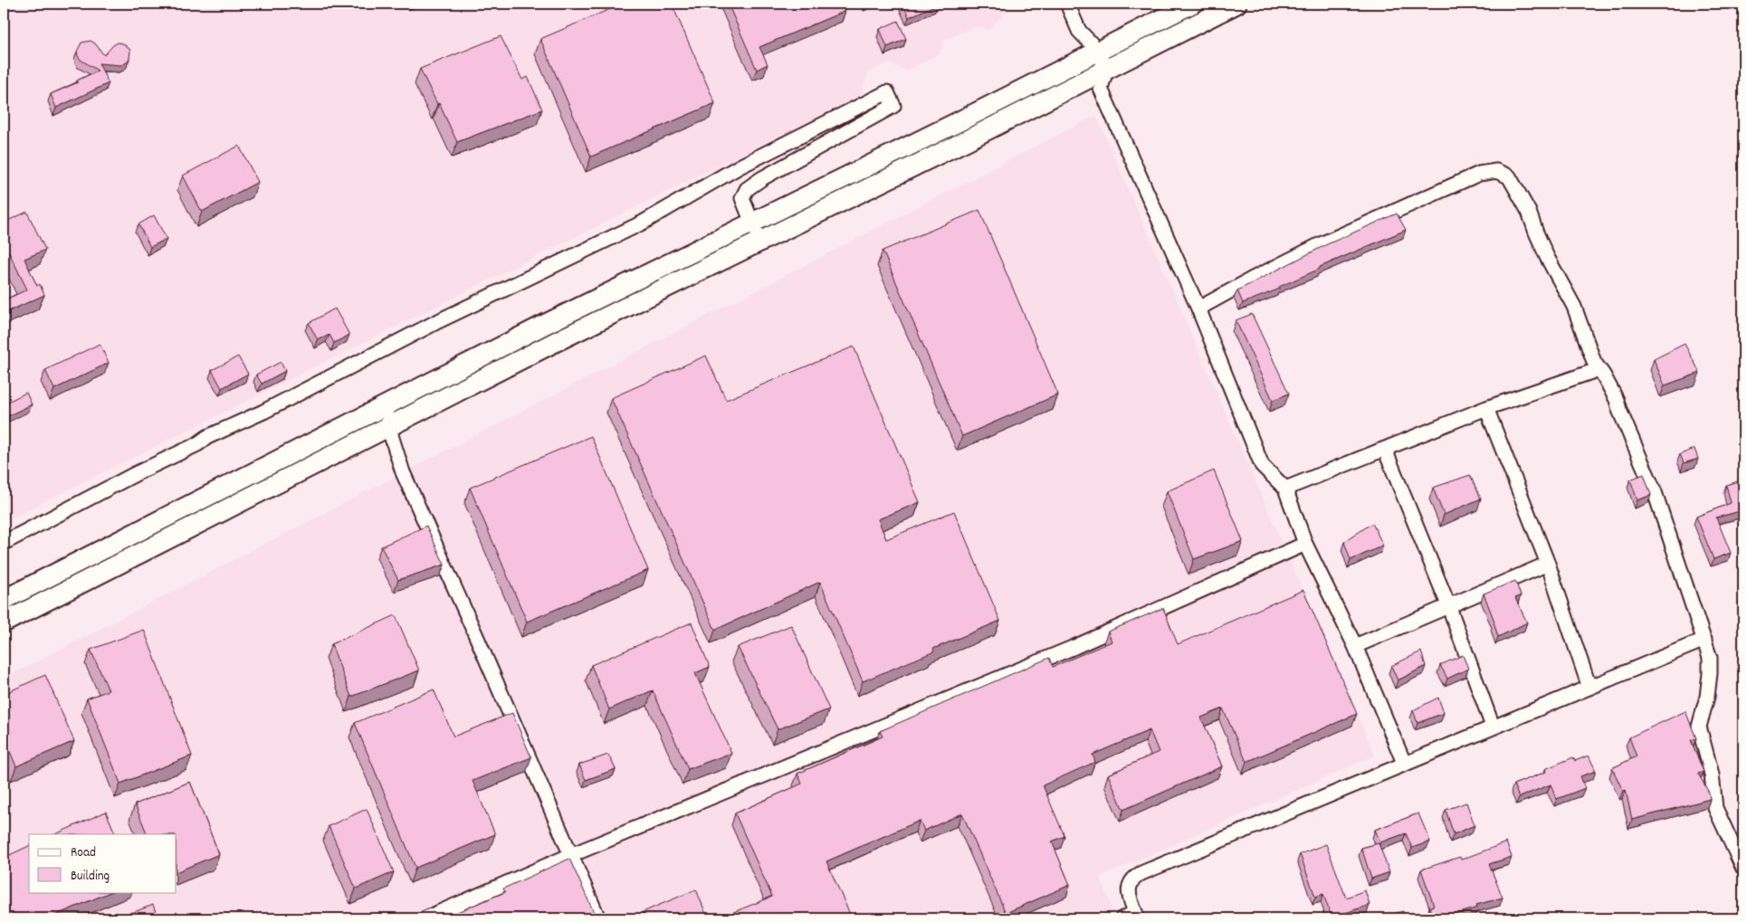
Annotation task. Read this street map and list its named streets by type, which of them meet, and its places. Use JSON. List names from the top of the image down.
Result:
{
  "legend": ["Road", "Building"]
}
